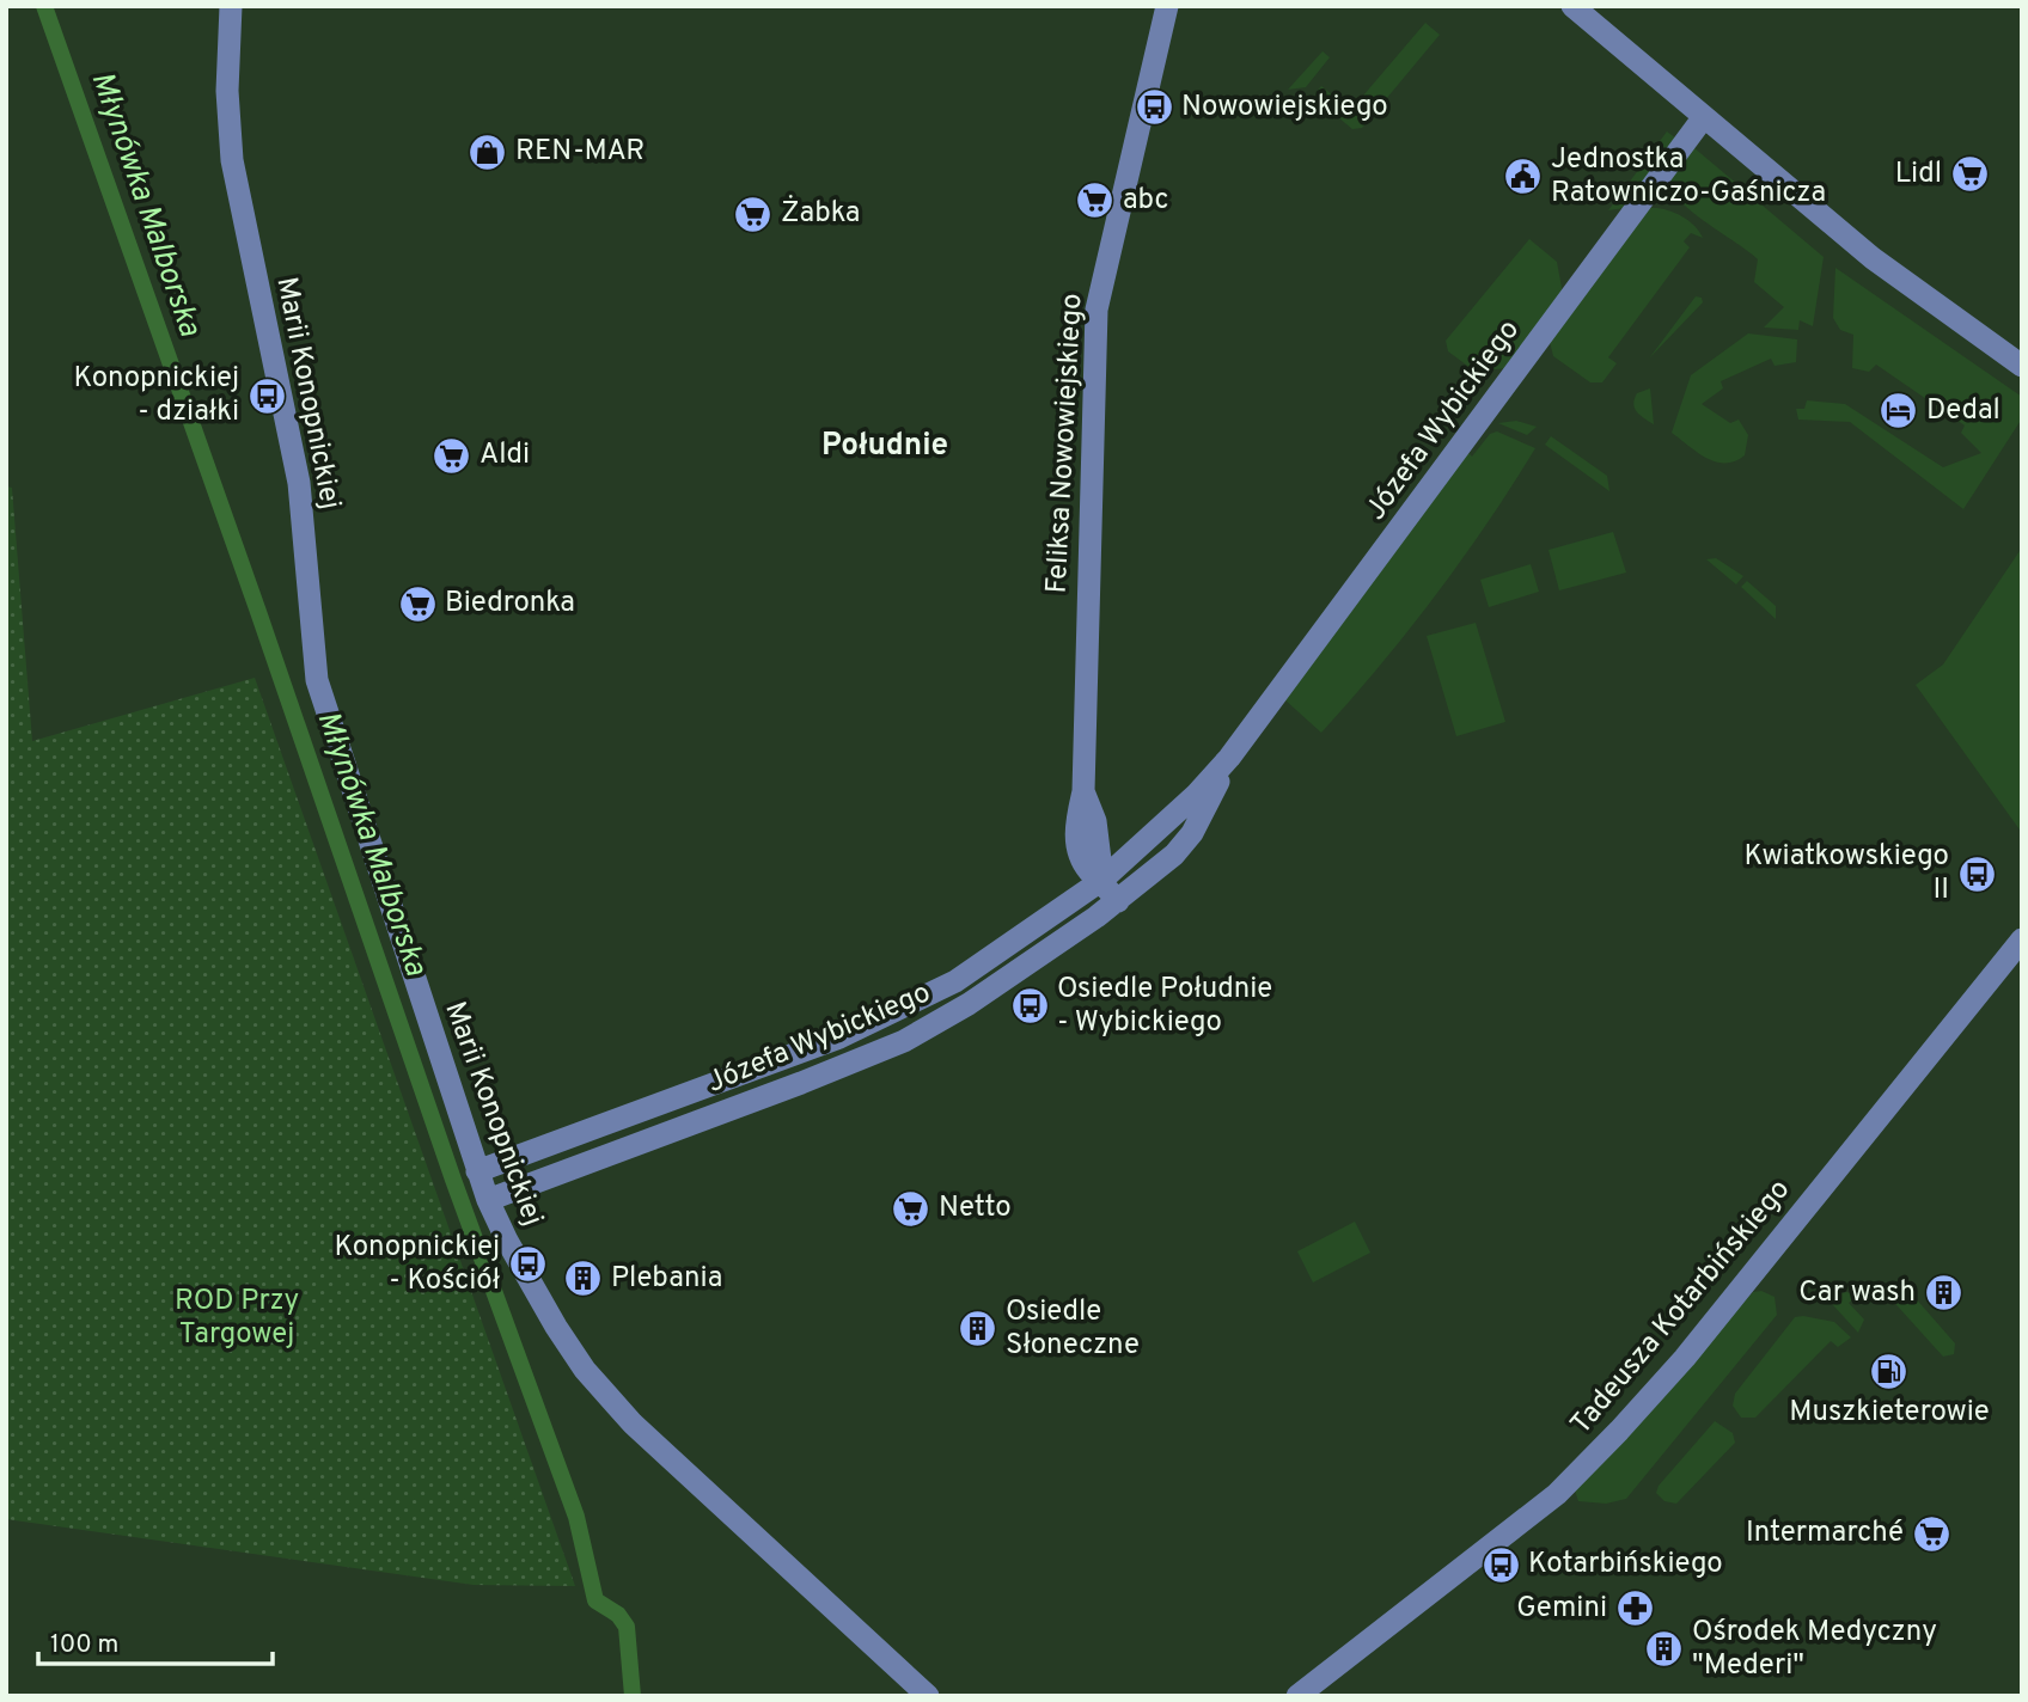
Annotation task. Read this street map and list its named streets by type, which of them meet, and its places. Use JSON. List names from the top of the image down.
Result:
{
  "streets": {
    "street": [
      "Marii Konopnickiej",
      "Józefa Wybickiego",
      "Feliksa Nowowiejskiego",
      "Tadeusza Kotarbińskiego"
    ]
  },
  "crossings": [
    ["Marii Konopnickiej", "Józefa Wybickiego"],
    ["Józefa Wybickiego", "Feliksa Nowowiejskiego"]
  ],
  "districts": ["Południe"],
  "water": ["Młynówka Malborska"],
  "parks": ["ROD Przy Targowej"],
  "places": {
    "bus stop": [
      "Nowowiejskiego",
      "Konopnickiej - działki",
      "Kwiatkowskiego II",
      "Osiedle Południe - Wybickiego",
      "Konopnickiej - Kościół",
      "Kotarbińskiego"
    ],
    "shop": ["REN-MAR"],
    "supermarket": [
      "Lidl",
      "abc",
      "Żabka",
      "Aldi",
      "Biedronka",
      "Netto",
      "Intermarché"
    ],
    "public building": ["Jednostka Ratowniczo-Gaśnicza"],
    "hotel": ["Dedal"],
    "building": [
      "Plebania",
      "Car wash",
      "Osiedle Słoneczne",
      "Ośrodek Medyczny \"Mederi\""
    ],
    "fuel station": ["Muszkieterowie"],
    "pharmacy": ["Gemini"]
  },
  "scale_bar": "100 m"
}
